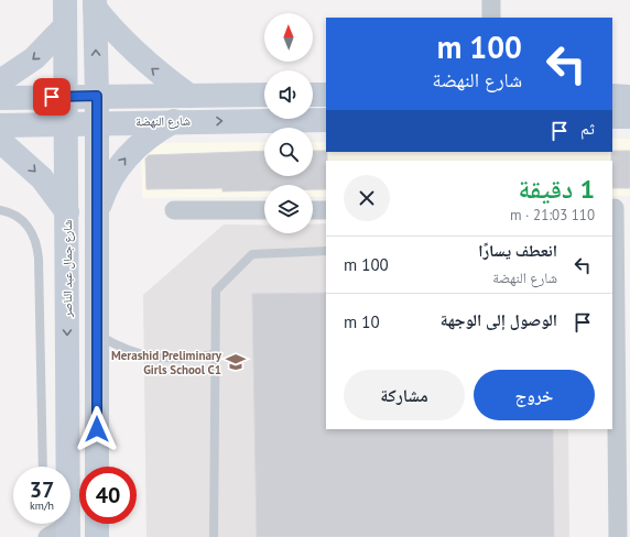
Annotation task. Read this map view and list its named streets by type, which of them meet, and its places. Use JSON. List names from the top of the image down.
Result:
{
  "streets": {
    "street": ["شارع النهضة", "شارع جمال عبد الناصر"]
  },
  "crossings": [
    ["شارع النهضة", "شارع جمال عبد الناصر"]
  ],
  "places": {
    "school or university": ["Merashid Preliminary Girls School C1"]
  },
  "north": "top",
  "page": {
    "turn": ["100 m", "شارع النهضة"],
    "then": "ثم",
    "heading": ["1 دقيقة", "110 m · 21:03"],
    "list": [
      {
        "name": "انعطف يسارًا",
        "note": "شارع النهضة",
        "value": "100 m"
      },
      {
        "name": "الوصول إلى الوجهة",
        "value": "10 m"
      }
    ],
    "buttons": ["خروج", "مشاركة"],
    "speed": "37 km/h",
    "limit": "40"
  }
}
